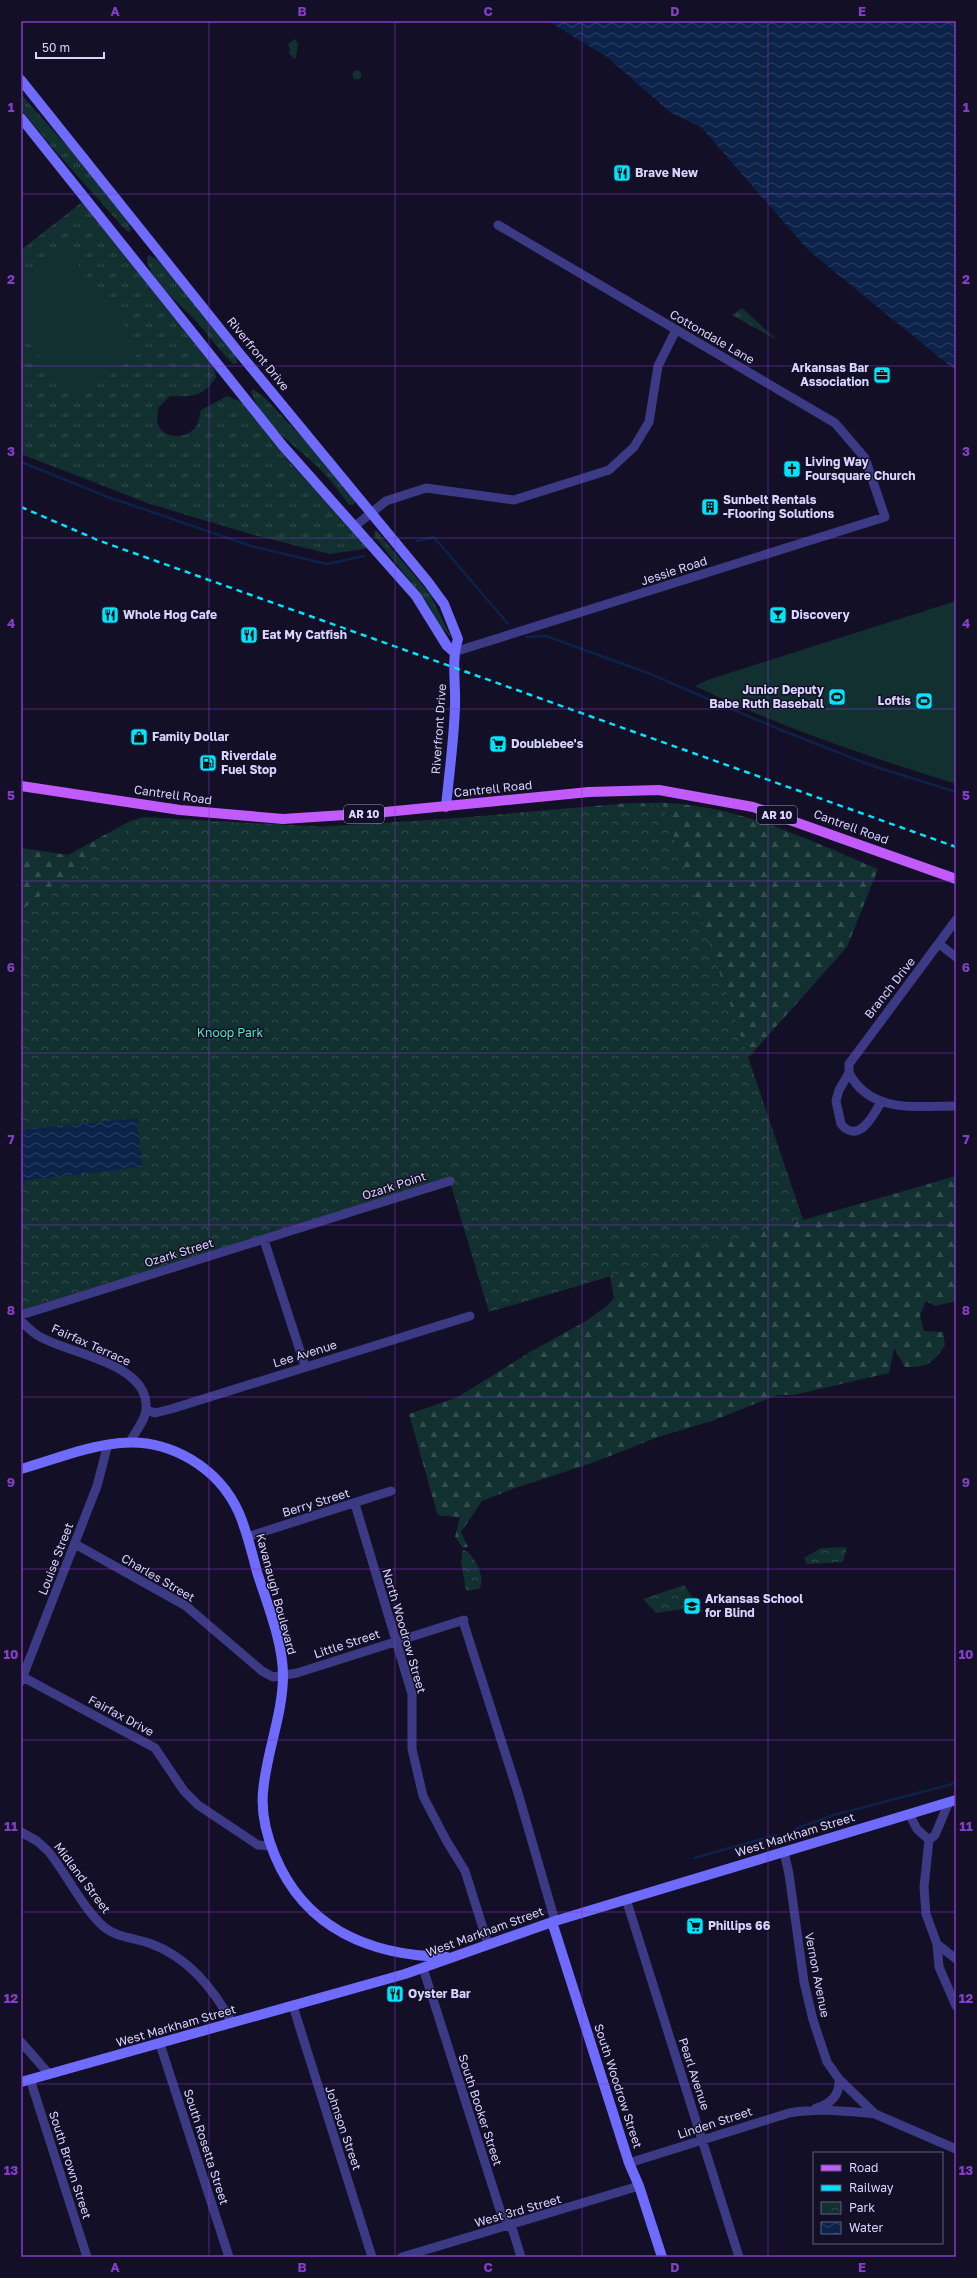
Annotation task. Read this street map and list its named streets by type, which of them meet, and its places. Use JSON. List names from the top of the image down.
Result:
{
  "streets": {
    "main road": ["Cantrell Road", "AR 10"],
    "street": [
      "Cottondale Lane",
      "Riverfront Drive",
      "Jessie Road",
      "Branch Drive",
      "Ozark Point",
      "Ozark Street",
      "Fairfax Terrace",
      "Lee Avenue",
      "Berry Street",
      "Louise Street",
      "Charles Street",
      "Kavanaugh Boulevard",
      "North Woodrow Street",
      "Little Street",
      "Fairfax Drive",
      "West Markham Street",
      "Midland Street",
      "Vernon Avenue",
      "Pearl Avenue",
      "South Woodrow Street",
      "South Booker Street",
      "Linden Street",
      "Johnson Street",
      "South Rosetta Street",
      "South Brown Street",
      "West 3rd Street"
    ]
  },
  "crossings": [
    ["Cottondale Lane", "Jessie Road"],
    ["Riverfront Drive", "Jessie Road"],
    ["Riverfront Drive", "Cantrell Road"],
    ["Ozark Point", "Ozark Street"],
    ["Fairfax Terrace", "Lee Avenue"],
    ["Berry Street", "Kavanaugh Boulevard"],
    ["Berry Street", "North Woodrow Street"],
    ["Louise Street", "Charles Street"],
    ["Louise Street", "Kavanaugh Boulevard"],
    ["Louise Street", "Fairfax Drive"],
    ["Charles Street", "Kavanaugh Boulevard"],
    ["Charles Street", "Little Street"],
    ["Kavanaugh Boulevard", "Little Street"],
    ["Kavanaugh Boulevard", "Fairfax Drive"],
    ["Kavanaugh Boulevard", "West Markham Street"],
    ["North Woodrow Street", "Little Street"],
    ["North Woodrow Street", "West Markham Street"],
    ["Little Street", "West Markham Street"],
    ["Little Street", "South Woodrow Street"],
    ["West Markham Street", "Midland Street"],
    ["West Markham Street", "Vernon Avenue"],
    ["West Markham Street", "Pearl Avenue"],
    ["West Markham Street", "South Woodrow Street"],
    ["West Markham Street", "South Booker Street"],
    ["West Markham Street", "Johnson Street"],
    ["West Markham Street", "South Rosetta Street"],
    ["West Markham Street", "South Brown Street"],
    ["Vernon Avenue", "Linden Street"],
    ["Pearl Avenue", "Linden Street"],
    ["South Woodrow Street", "Linden Street"],
    ["South Woodrow Street", "West 3rd Street"],
    ["South Booker Street", "West 3rd Street"]
  ],
  "parks": ["Knoop Park"],
  "places": {
    "restaurant": [
      "Brave New",
      "Whole Hog Cafe",
      "Eat My Catfish",
      "Oyster Bar"
    ],
    "office": ["Arkansas Bar Association"],
    "church": ["Living Way Foursquare Church"],
    "building": ["Sunbelt Rentals -Flooring Solutions"],
    "bar": ["Discovery"],
    "sports": ["Junior Deputy Babe Ruth Baseball", "Loftis"],
    "shop": ["Family Dollar"],
    "supermarket": ["Doublebee's", "Phillips 66"],
    "fuel station": ["Riverdale Fuel Stop"],
    "school or university": ["Arkansas School for Blind"]
  },
  "legend": [
    "Road",
    "Railway",
    "Park",
    "Water"
  ],
  "scale_bar": "50 m",
  "grid": {
    "columns": [
      "A",
      "B",
      "C",
      "D",
      "E"
    ],
    "rows": [
      "1",
      "2",
      "3",
      "4",
      "5",
      "6",
      "7",
      "8",
      "9",
      "10",
      "11",
      "12",
      "13"
    ]
  }
}
